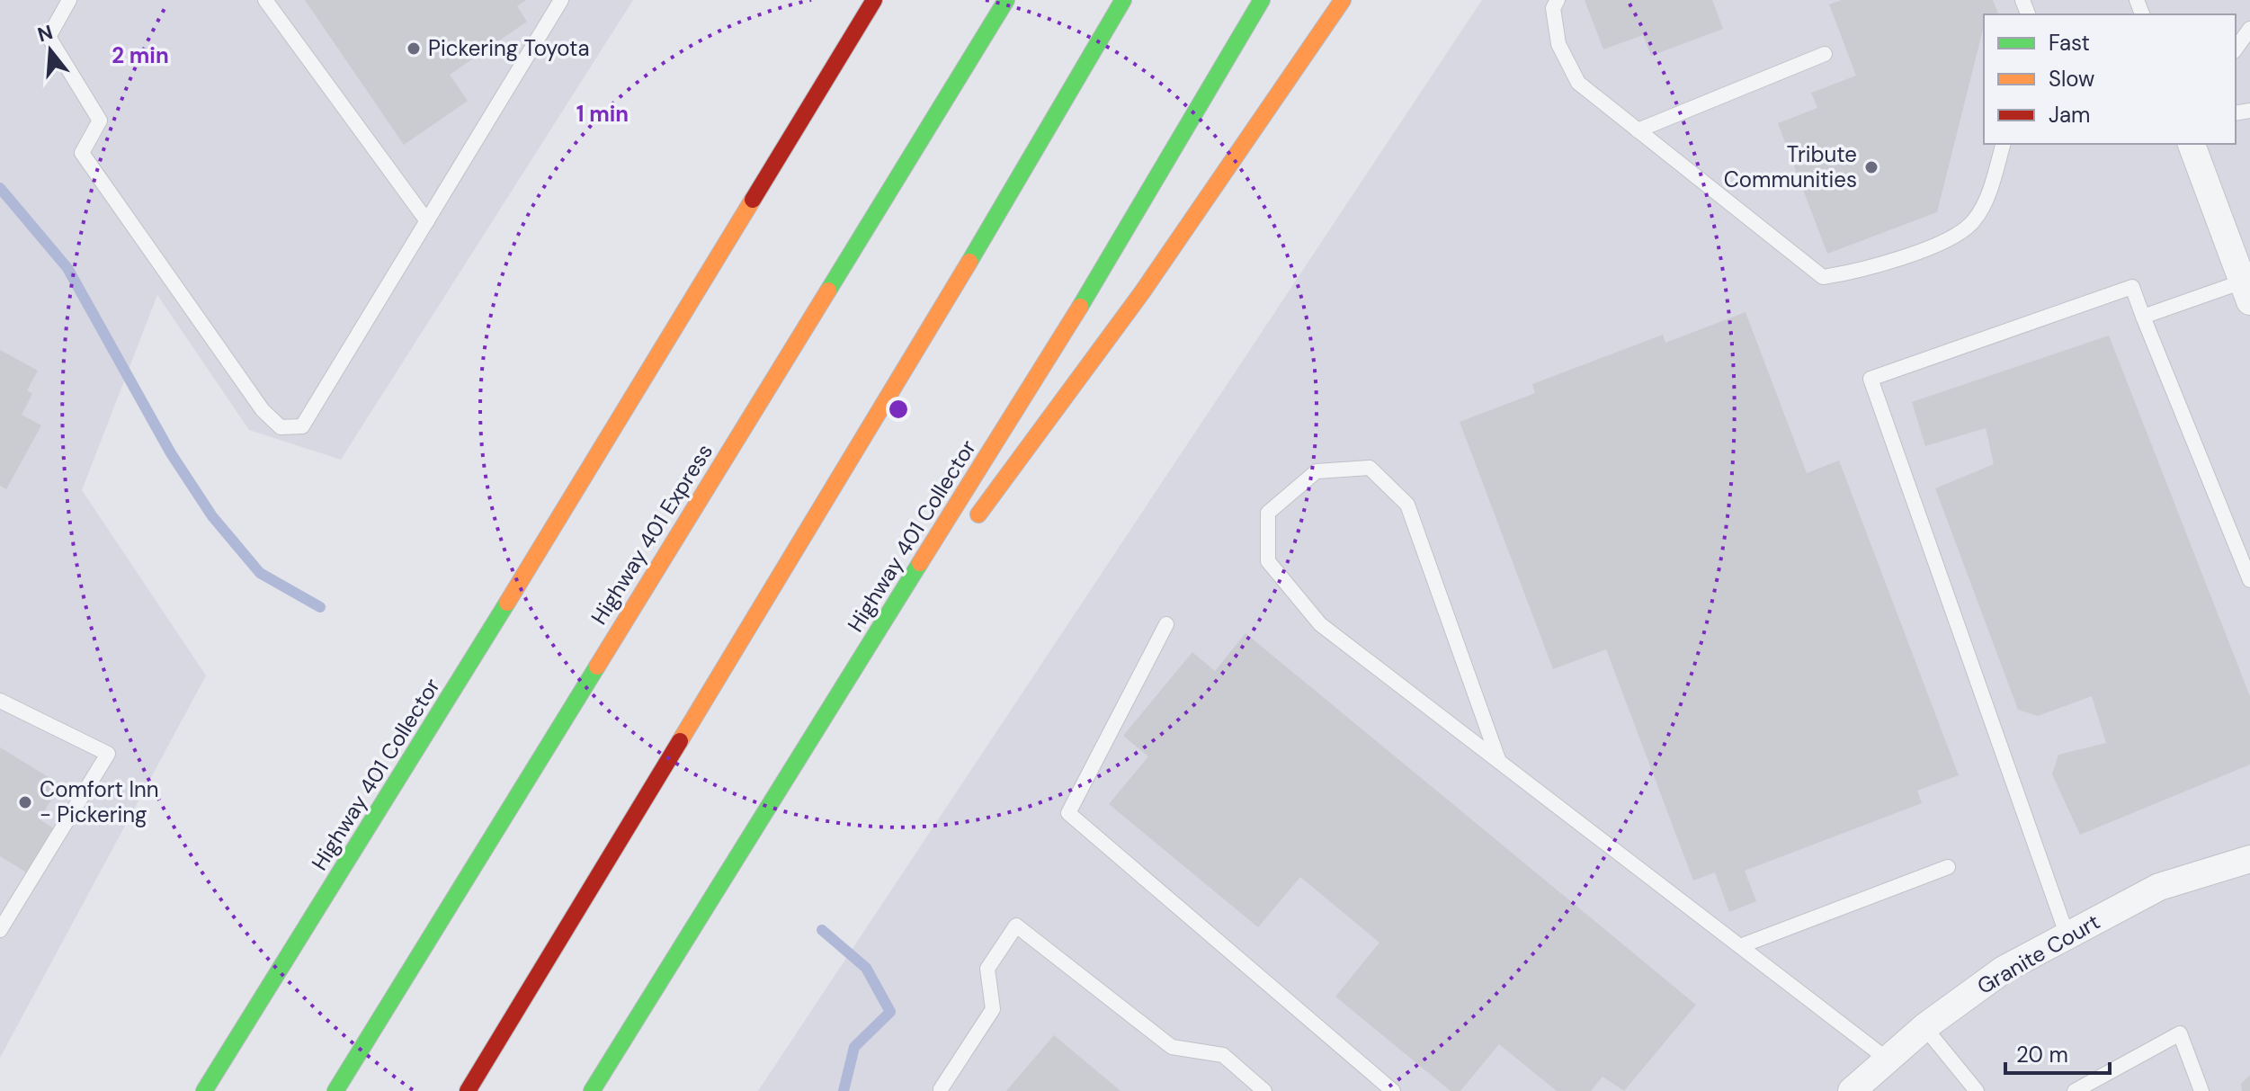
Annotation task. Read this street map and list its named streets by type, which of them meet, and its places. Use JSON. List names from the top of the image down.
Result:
{
  "streets": {
    "highway": ["Highway 401 Express", "Highway 401 Collector"],
    "street": ["Granite Court"]
  },
  "places": ["Pickering Toyota", "Tribute Communities", "Comfort Inn - Pickering"],
  "legend": ["Fast", "Slow", "Jam"],
  "scale_bar": "20 m",
  "north": "top",
  "rings": ["2 min", "1 min"]
}
